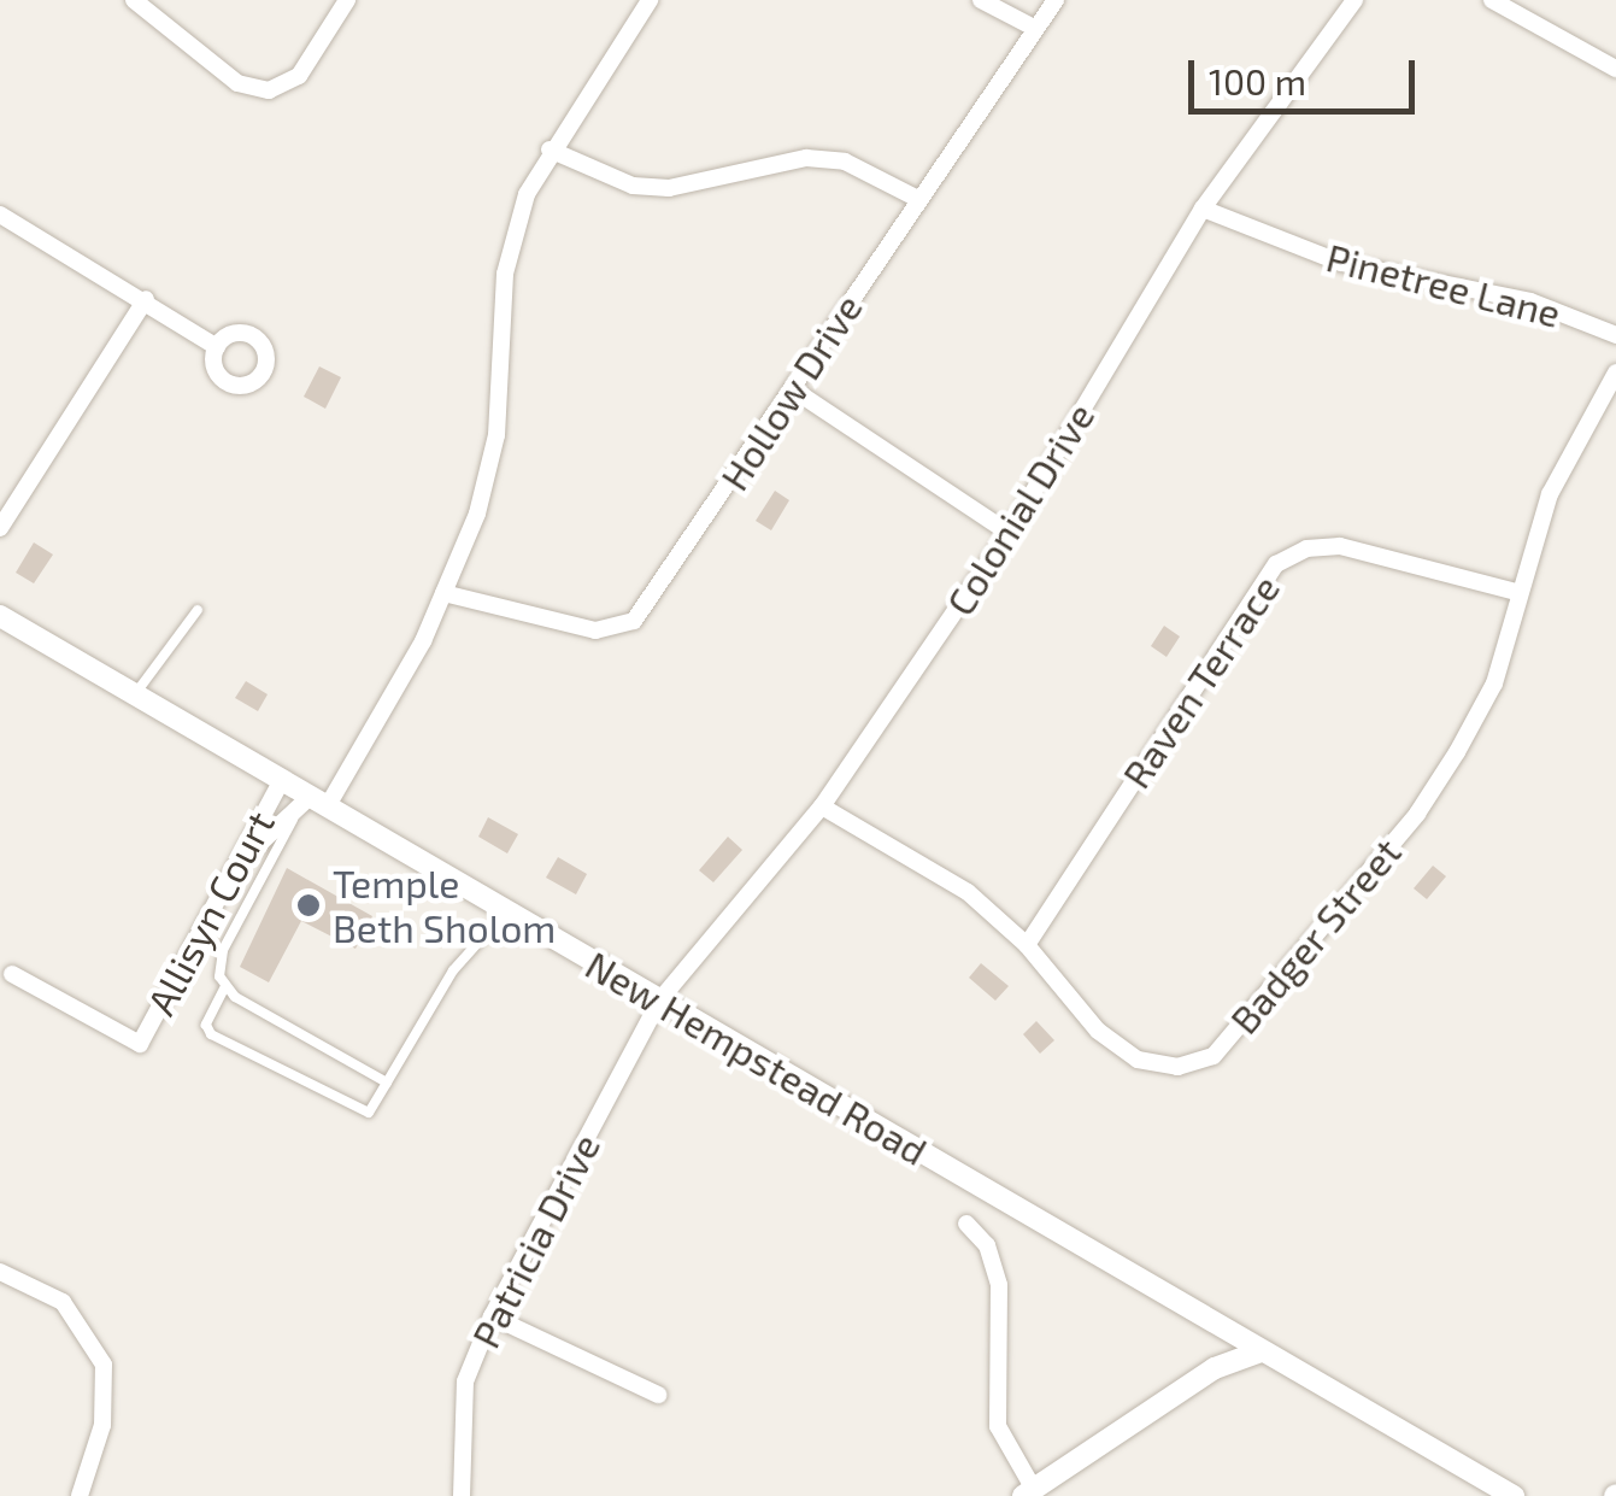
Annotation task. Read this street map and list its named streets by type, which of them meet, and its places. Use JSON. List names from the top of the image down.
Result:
{
  "streets": {
    "street": [
      "Pinetree Lane",
      "Hollow Drive",
      "Colonial Drive",
      "Raven Terrace",
      "Allisyn Court",
      "Badger Street",
      "New Hempstead Road",
      "Patricia Drive"
    ]
  },
  "crossings": [
    ["Pinetree Lane", "Colonial Drive"],
    ["Colonial Drive", "Badger Street"],
    ["Colonial Drive", "New Hempstead Road"],
    ["Colonial Drive", "Patricia Drive"],
    ["Raven Terrace", "Badger Street"],
    ["Allisyn Court", "New Hempstead Road"],
    ["New Hempstead Road", "Patricia Drive"]
  ],
  "places": ["Temple Beth Sholom"],
  "scale_bar": "100 m"
}
